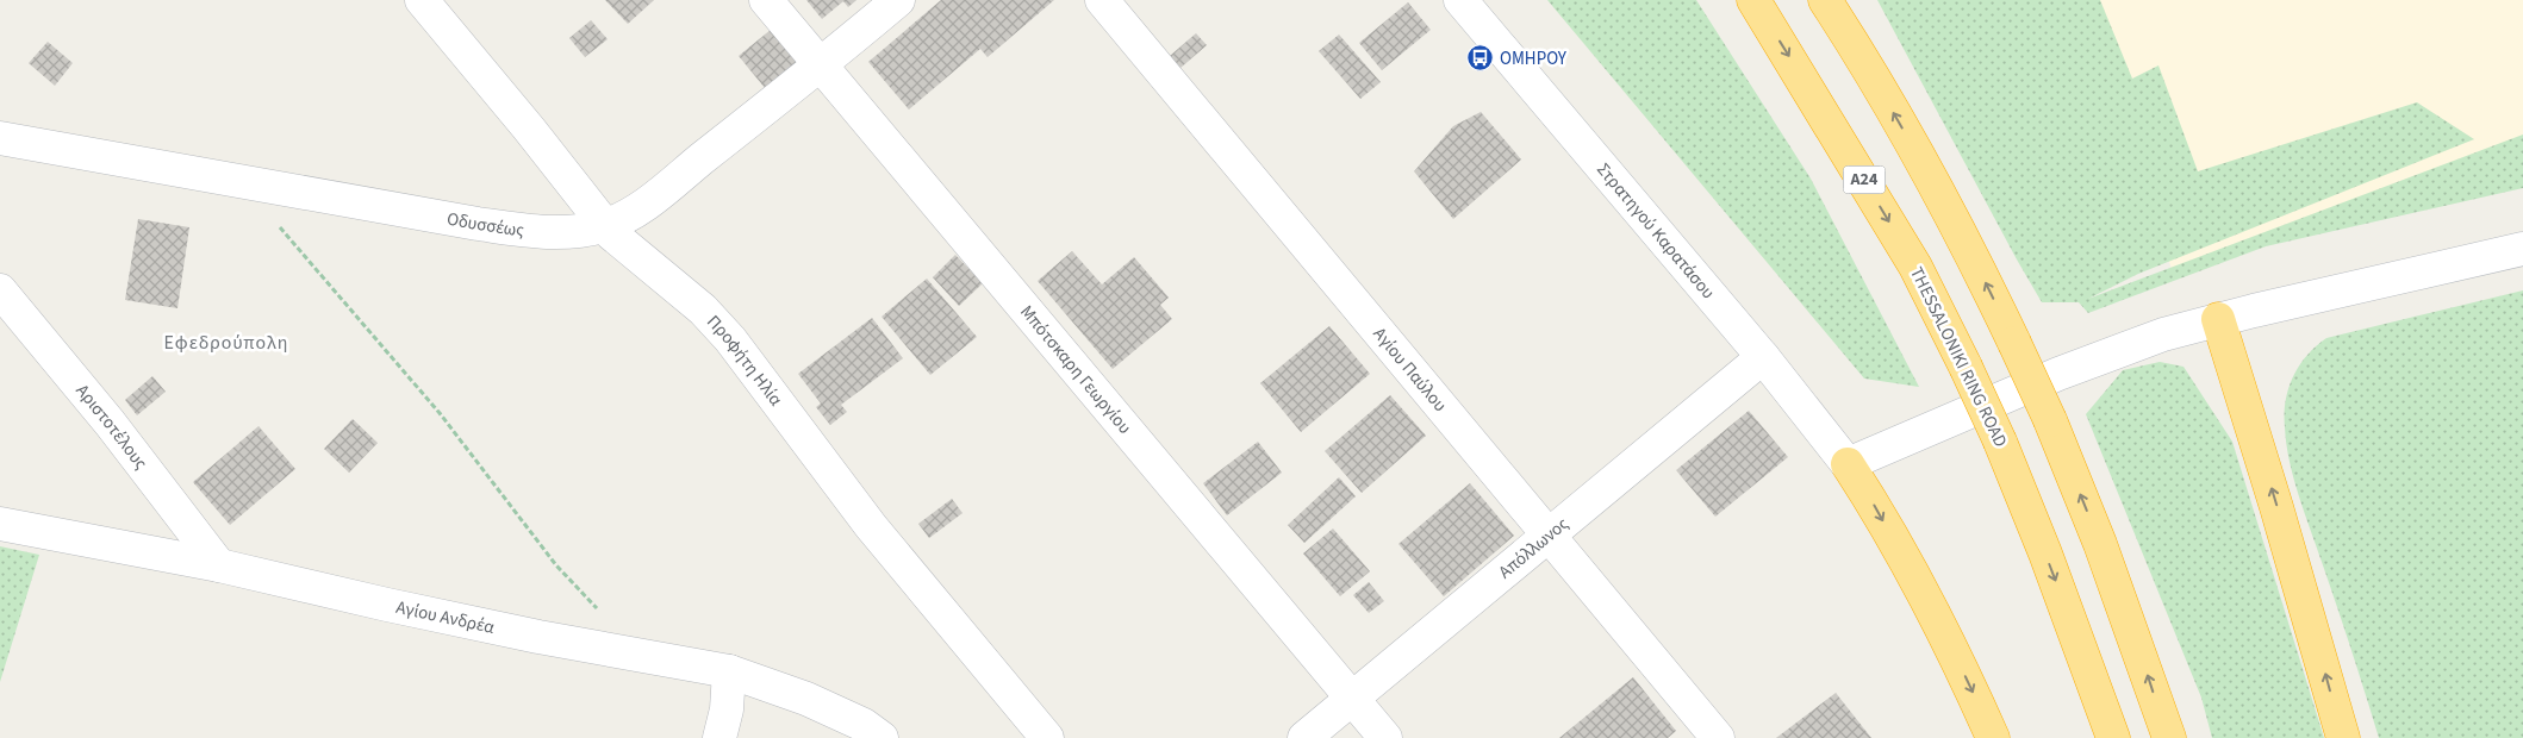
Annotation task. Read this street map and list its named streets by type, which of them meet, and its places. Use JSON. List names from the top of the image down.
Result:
{
  "streets": {
    "highway": ["Α24", "THESSALONIKI RING ROAD"],
    "street": [
      "Οδυσσέως",
      "Στρατηγού Καρατάσου",
      "Προφήτη Ηλία",
      "Μπότσκαρη Γεωργίου",
      "Αγίου Παύλου",
      "Αριστοτέλους",
      "Απόλλωνος",
      "Αγίου Ανδρέα"
    ]
  },
  "crossings": [
    ["Οδυσσέως", "Προφήτη Ηλία"],
    ["Οδυσσέως", "Μπότσκαρη Γεωργίου"],
    ["Στρατηγού Καρατάσου", "Απόλλωνος"],
    ["Μπότσκαρη Γεωργίου", "Απόλλωνος"],
    ["Αγίου Παύλου", "Απόλλωνος"],
    ["Αριστοτέλους", "Αγίου Ανδρέα"]
  ],
  "districts": ["Εφεδρούπολη"],
  "places": {
    "bus stop": ["ΟΜΗΡΟΥ"]
  }
}
